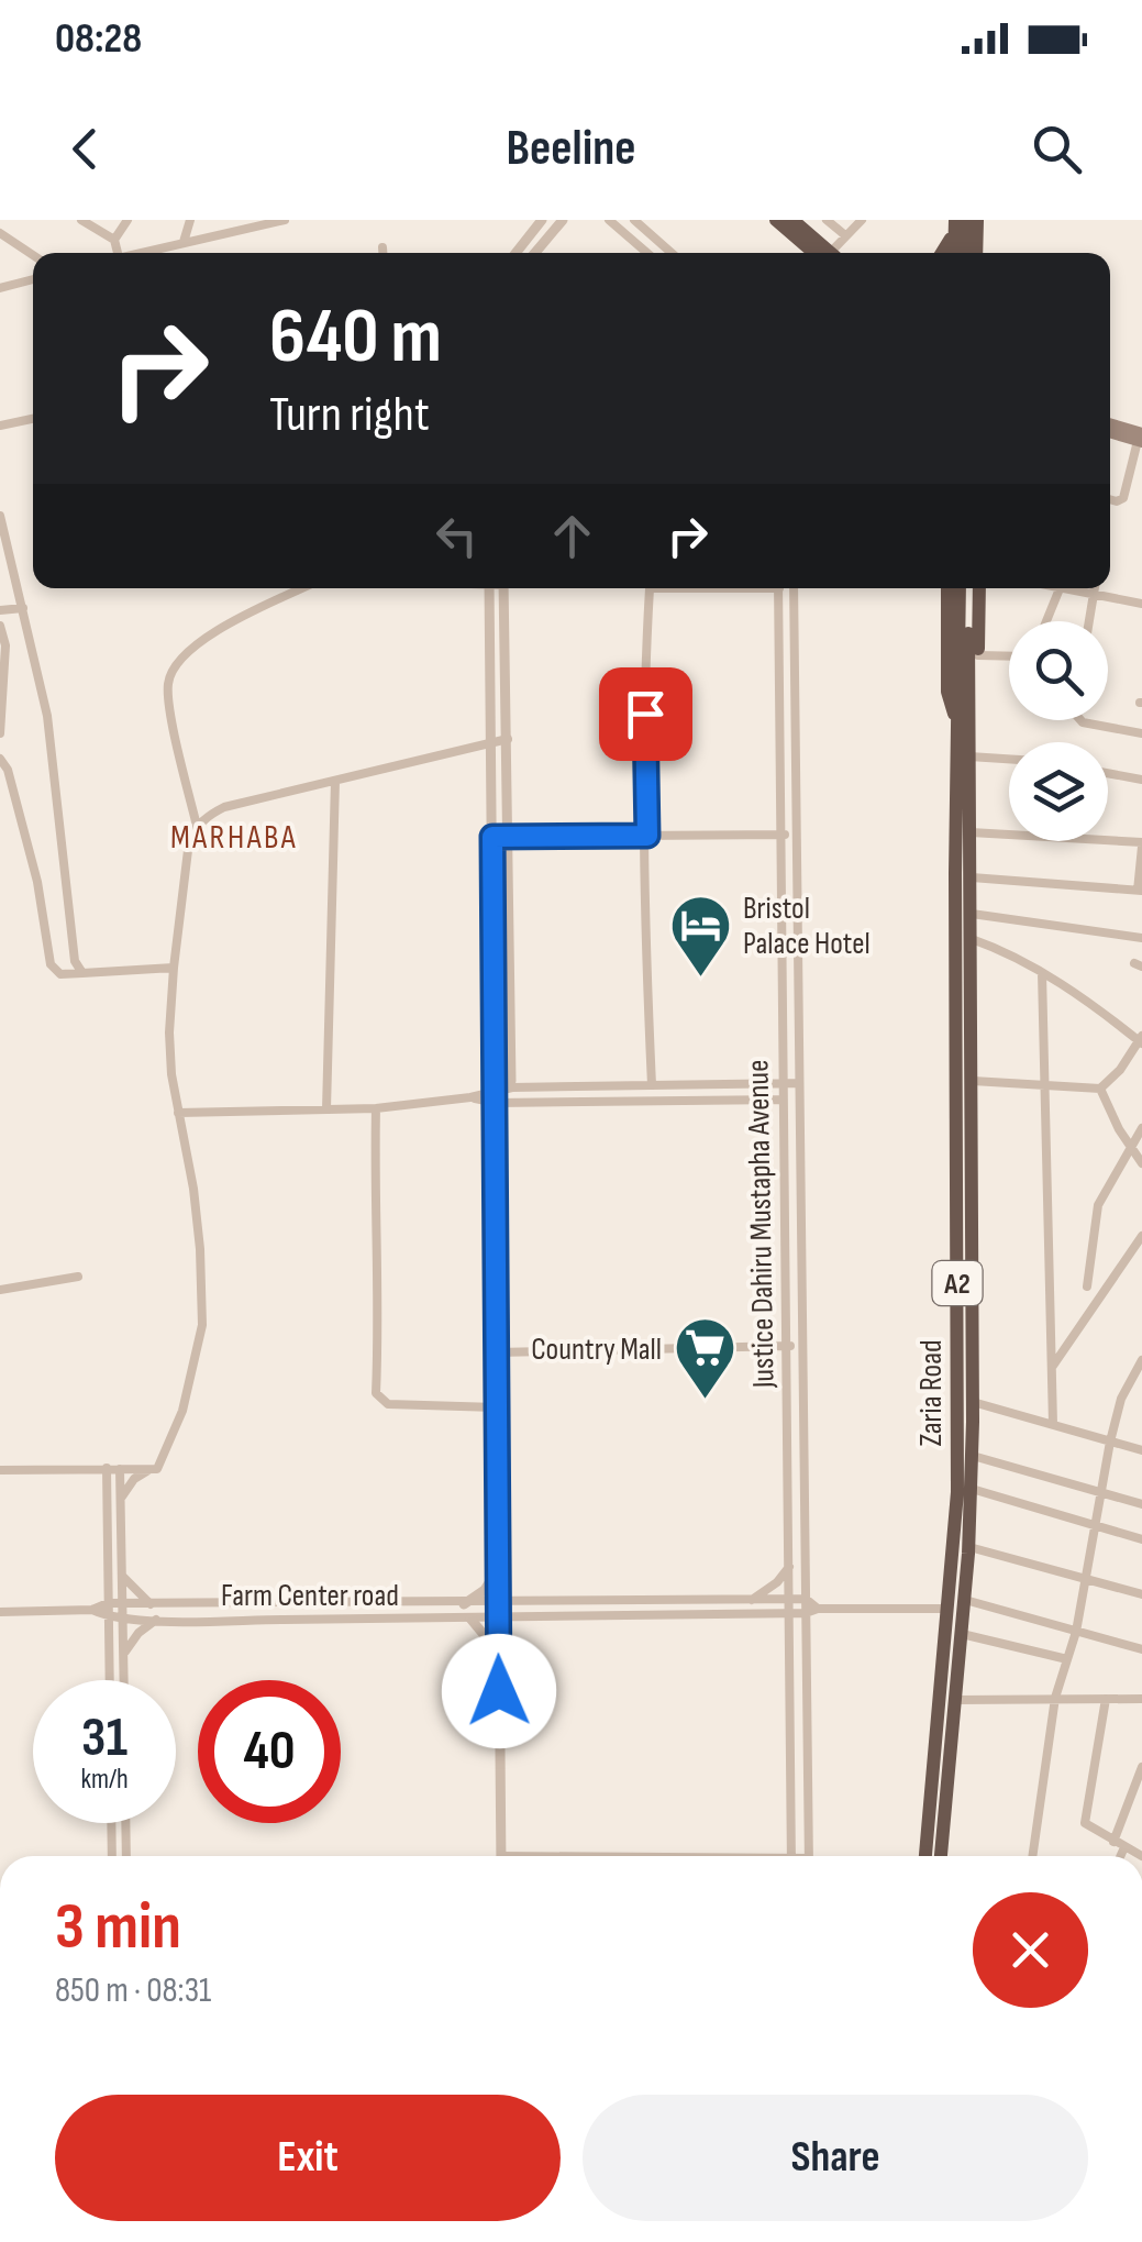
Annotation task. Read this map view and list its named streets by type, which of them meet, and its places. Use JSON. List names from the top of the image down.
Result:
{
  "streets": {
    "highway": ["A2", "Zaria Road"],
    "street": ["Justice Dahiru Mustapha Avenue", "Farm Center road"]
  },
  "crossings": [
    ["Justice Dahiru Mustapha Avenue", "Farm Center road"],
    ["A2", "Zaria Road"],
    ["Zaria Road", "Farm Center road"]
  ],
  "districts": ["MARHABA"],
  "places": {
    "hotel": ["Bristol Palace Hotel"],
    "supermarket": ["Country Mall"]
  },
  "page": {
    "status": "08:28",
    "header": "Beeline",
    "turn": ["640 m", "Turn right"],
    "speed": "31 km/h",
    "limit": "40",
    "heading": ["3 min", "850 m · 08:31"],
    "buttons": ["Exit", "Share"]
  }
}
